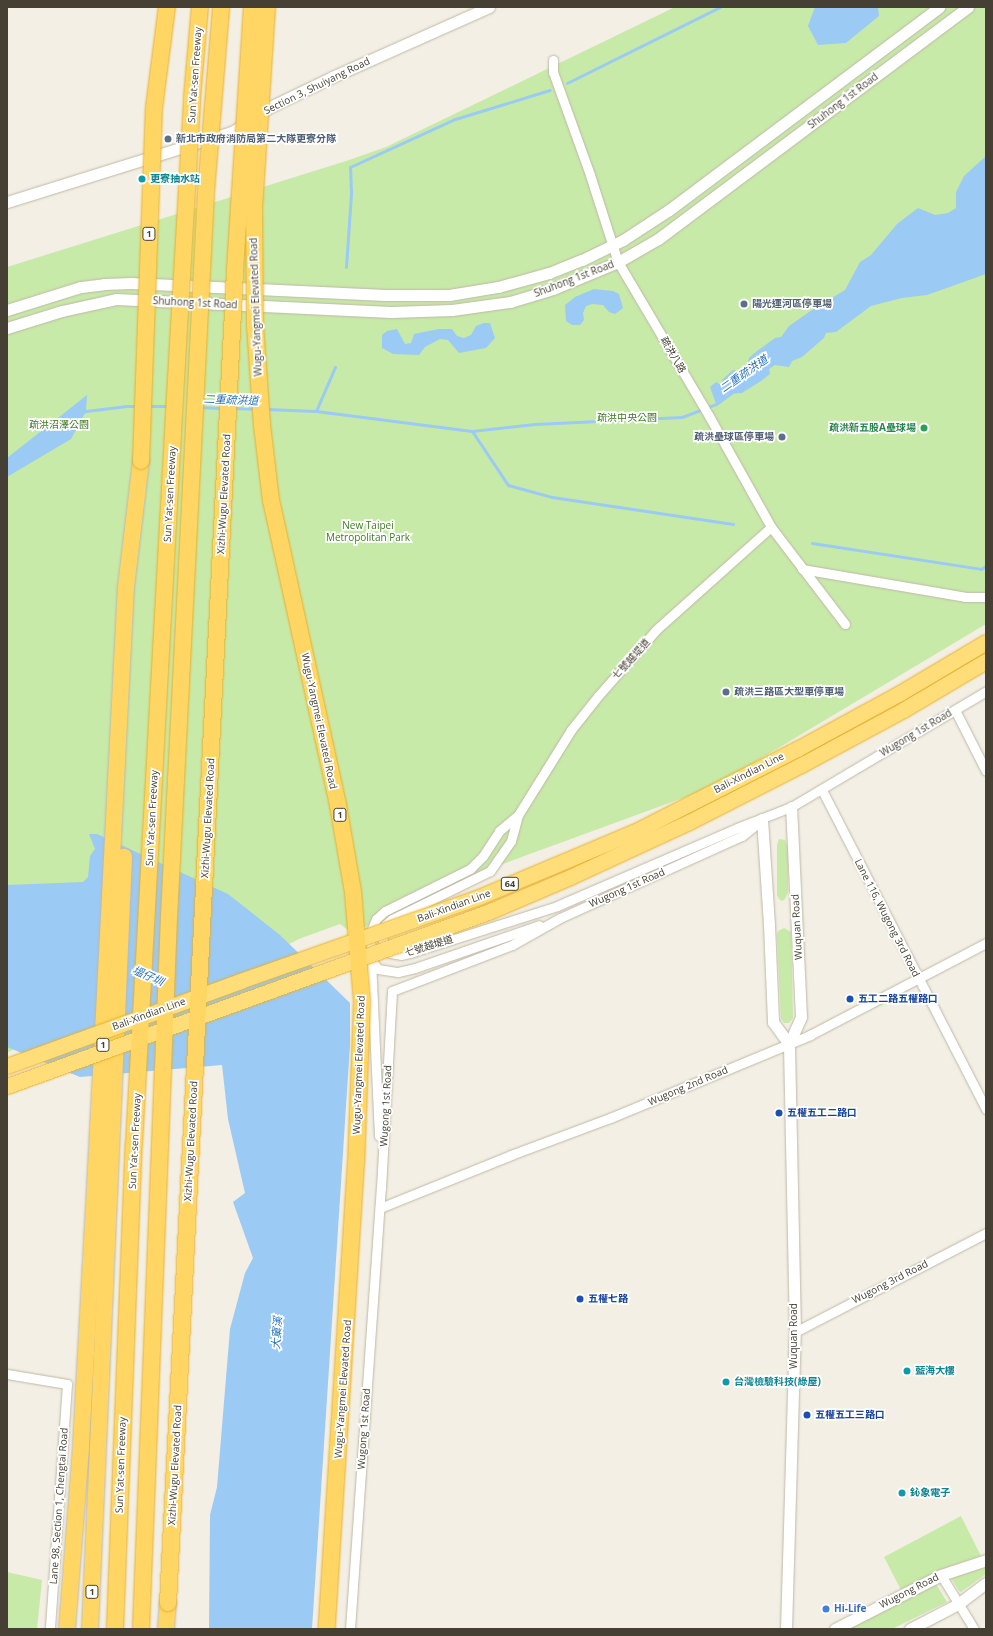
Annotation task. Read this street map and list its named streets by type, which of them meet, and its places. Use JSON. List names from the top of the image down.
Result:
{
  "streets": {
    "highway": [
      "Sun Yat-sen Freeway",
      "1",
      "Wugu-Yangmei Elevated Road",
      "Xizhi-Wugu Elevated Road",
      "Bali-Xindian Line",
      "64"
    ],
    "street": [
      "Section 3, Shuiyang Road",
      "Shuhong 1st Road",
      "疏洪八路",
      "七號越堤道",
      "Wugong 1st Road",
      "Lane 116, Wugong 3rd Road",
      "Wuquan Road",
      "Wugong 2nd Road",
      "Wugong 3rd Road",
      "Lane 98, Section 1, Chengtai Road",
      "Wugong Road"
    ]
  },
  "crossings": [
    ["Shuhong 1st Road", "疏洪八路"],
    ["疏洪八路", "七號越堤道"],
    ["七號越堤道", "Wugong 1st Road"],
    ["Wugong 1st Road", "Lane 116, Wugong 3rd Road"],
    ["Wugong 1st Road", "Wuquan Road"],
    ["Wugong 1st Road", "Wugong 2nd Road"],
    ["Lane 116, Wugong 3rd Road", "Wugong 2nd Road"],
    ["Wuquan Road", "Wugong 2nd Road"],
    ["Wuquan Road", "Wugong 3rd Road"]
  ],
  "water": ["二重疏洪道", "塭仔圳", "大窠溪"],
  "parks": ["疏洪中央公園", "疏洪沼澤公園", "New Taipei Metropolitan Park"],
  "places": [
    "新北市政府消防局第二大隊更寮分隊",
    "更寮抽水站",
    "陽光運河區停車場",
    "疏洪新五股A壘球場",
    "疏洪壘球區停車場",
    "疏洪三路區大型車停車場",
    "五工二路五權路口",
    "五權五工二路口",
    "五權七路",
    "藍海大樓",
    "台灣檢驗科技(綠屋)",
    "五權五工三路口",
    "鈊象電子",
    "Hi-Life"
  ]
}
